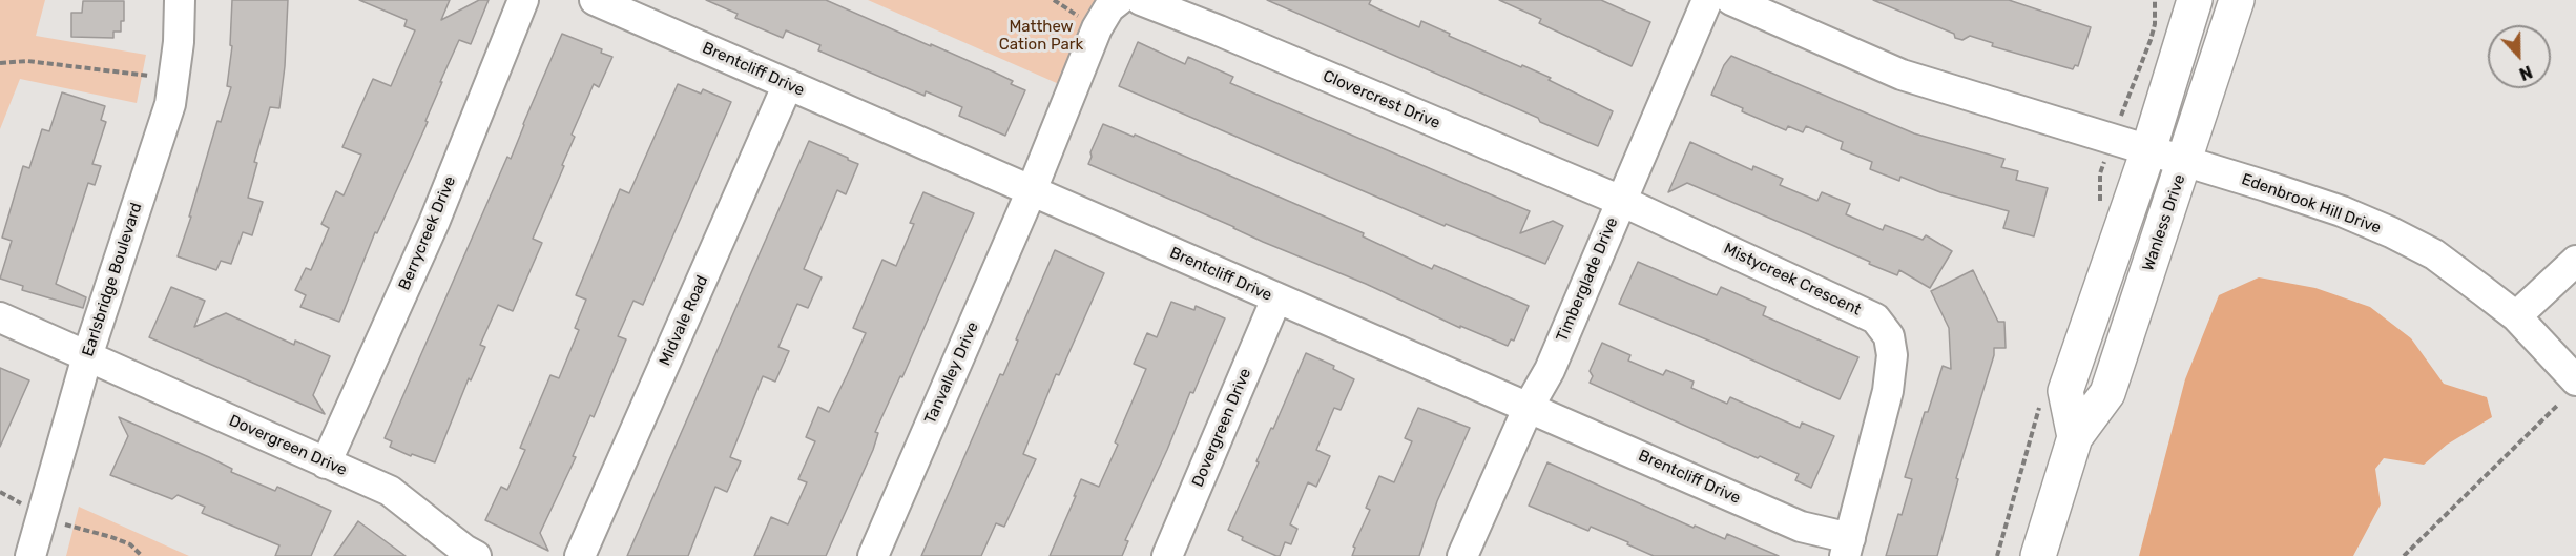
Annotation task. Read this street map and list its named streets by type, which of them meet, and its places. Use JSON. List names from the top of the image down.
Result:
{
  "streets": {
    "main road": ["Wanless Drive"],
    "street": [
      "Brentcliff Drive",
      "Clovercrest Drive",
      "Edenbrook Hill Drive",
      "Berrycreek Drive",
      "Earlsbridge Boulevard",
      "Timberglade Drive",
      "Mistycreek Crescent",
      "Midvale Road",
      "Tanvalley Drive",
      "Dovergreen Drive"
    ]
  },
  "crossings": [
    ["Brentcliff Drive", "Timberglade Drive"],
    ["Brentcliff Drive", "Mistycreek Crescent"],
    ["Brentcliff Drive", "Midvale Road"],
    ["Brentcliff Drive", "Tanvalley Drive"],
    ["Brentcliff Drive", "Dovergreen Drive"],
    ["Clovercrest Drive", "Timberglade Drive"],
    ["Clovercrest Drive", "Mistycreek Crescent"],
    ["Edenbrook Hill Drive", "Wanless Drive"],
    ["Berrycreek Drive", "Dovergreen Drive"],
    ["Earlsbridge Boulevard", "Dovergreen Drive"],
    ["Timberglade Drive", "Mistycreek Crescent"]
  ],
  "parks": ["Matthew Cation Park"],
  "north": "bottom"
}
